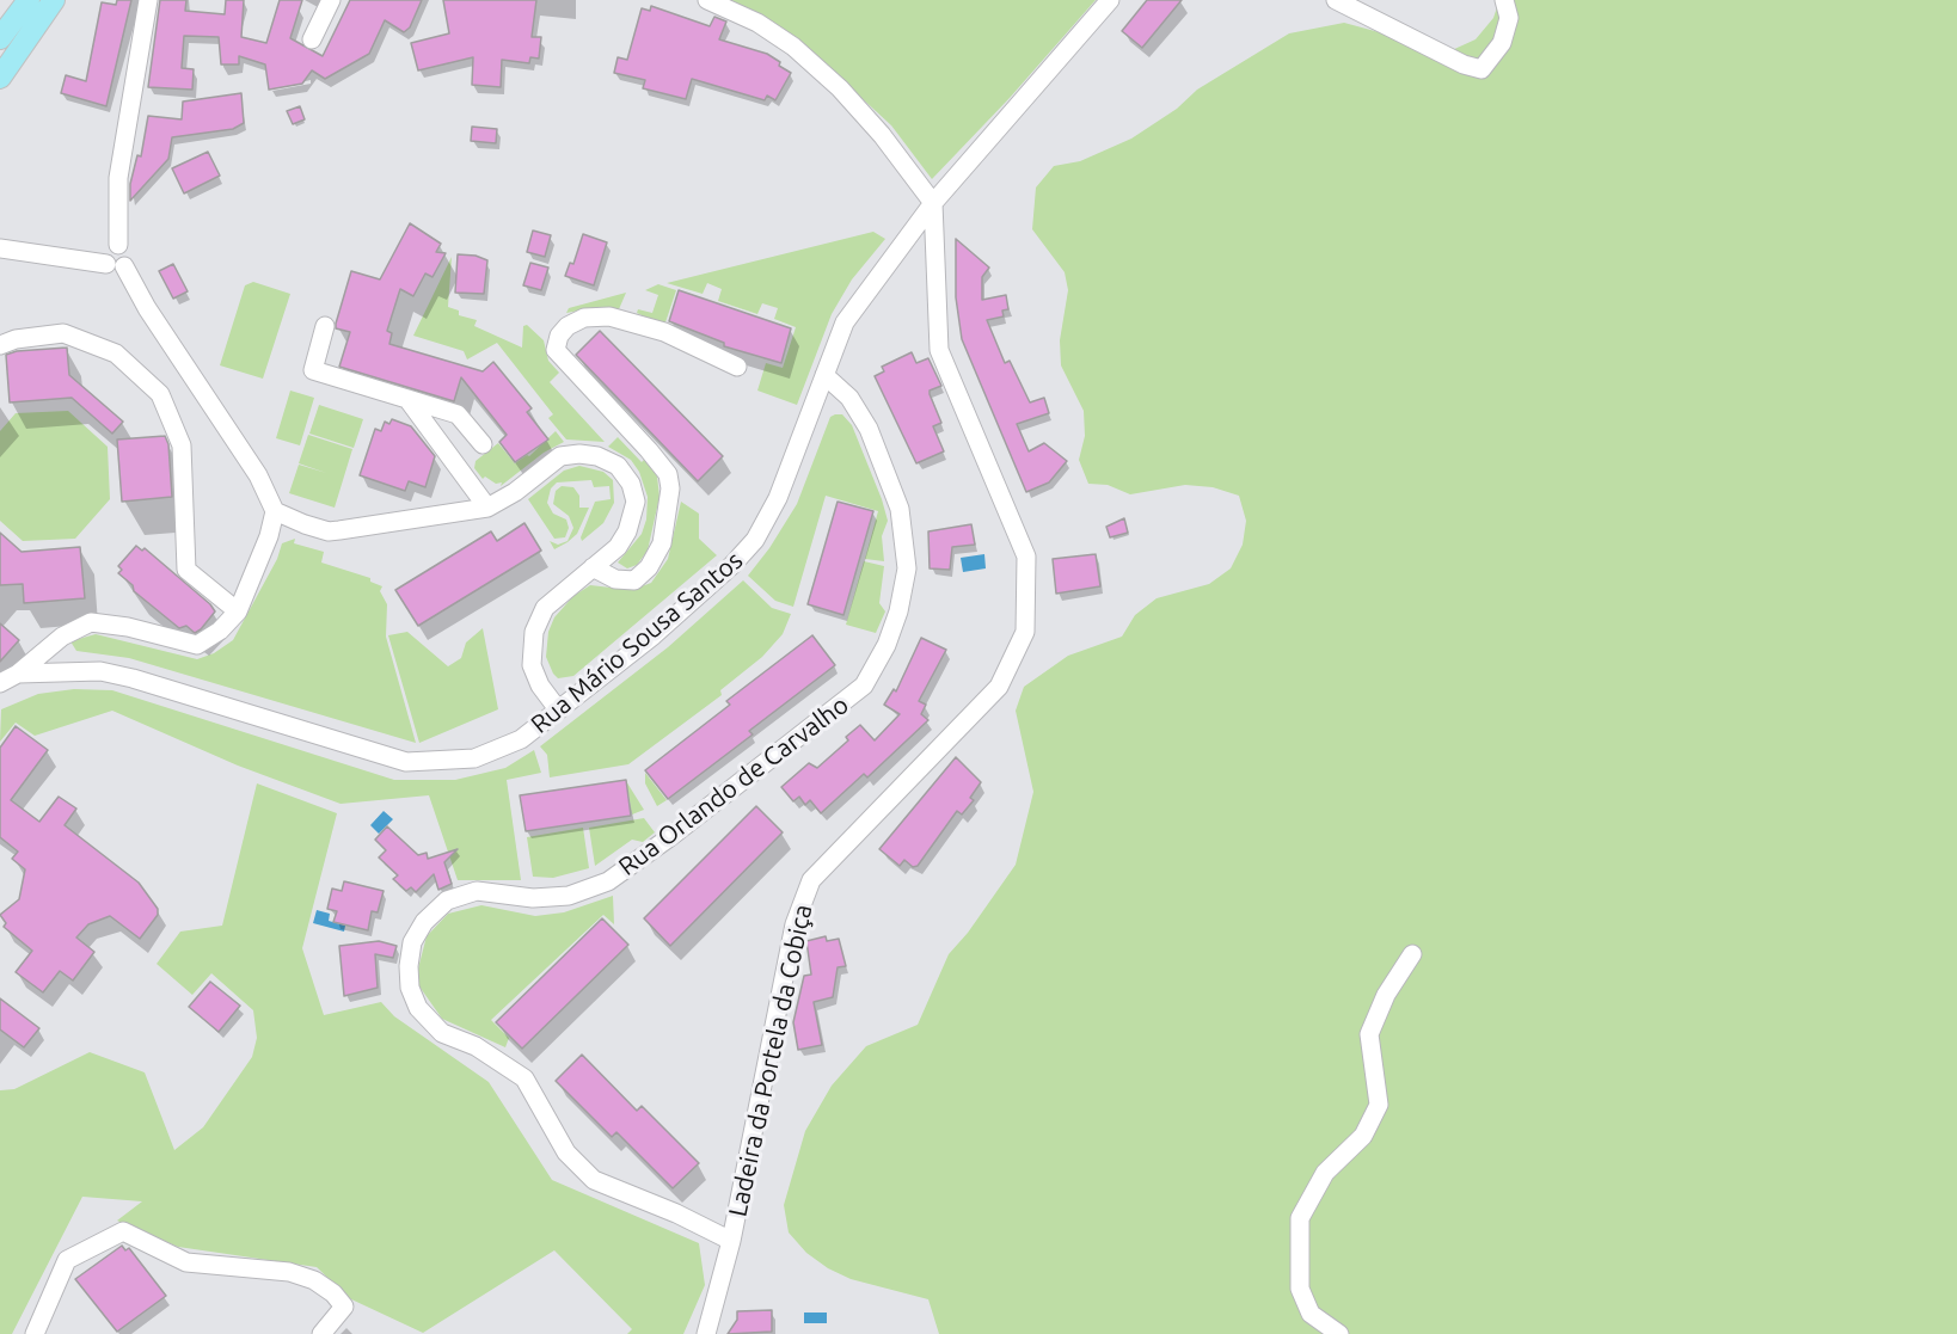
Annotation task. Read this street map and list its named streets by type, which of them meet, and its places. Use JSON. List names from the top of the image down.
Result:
{
  "streets": {
    "street": ["Rua Mário Sousa Santos", "Rua Orlando de Carvalho", "Ladeira da Portela da Cobiça"]
  },
  "crossings": [
    ["Rua Mário Sousa Santos", "Rua Orlando de Carvalho"],
    ["Rua Mário Sousa Santos", "Ladeira da Portela da Cobiça"],
    ["Rua Orlando de Carvalho", "Ladeira da Portela da Cobiça"]
  ]
}
